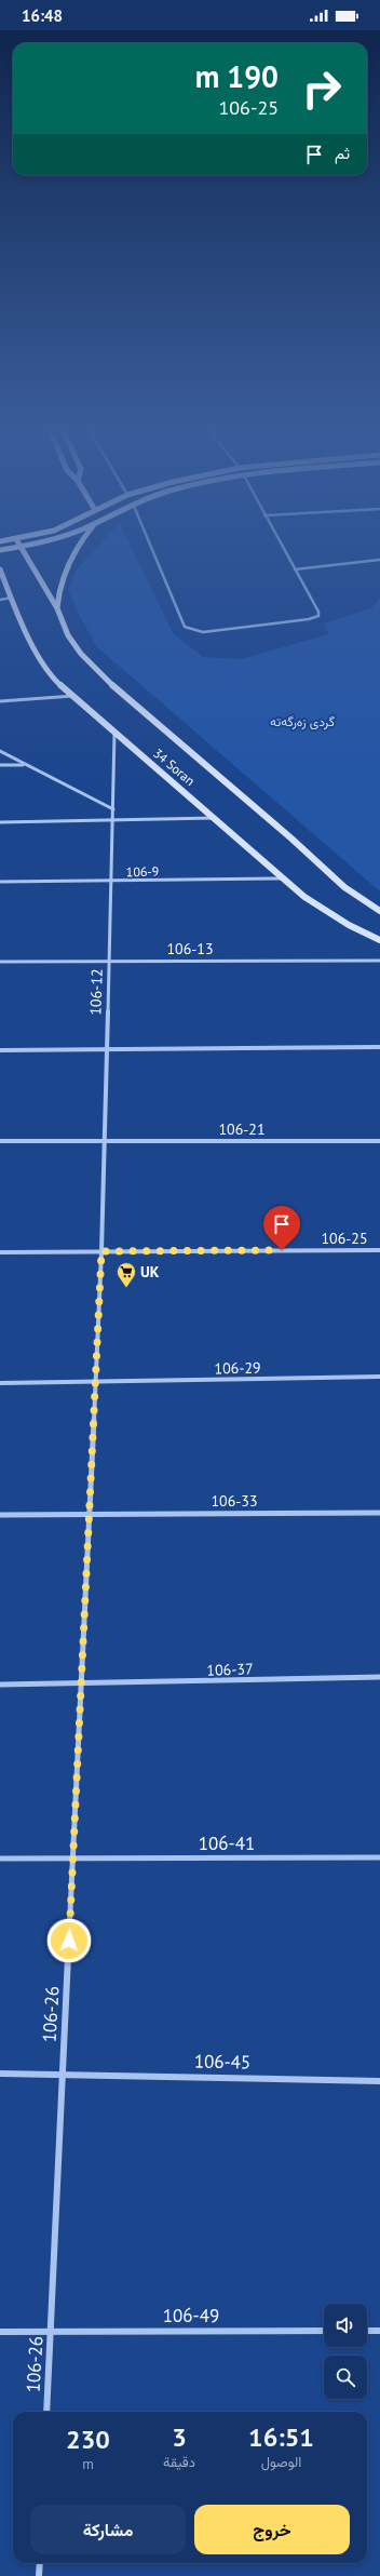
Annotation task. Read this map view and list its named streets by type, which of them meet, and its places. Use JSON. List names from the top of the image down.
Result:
{
  "streets": {
    "main road": ["34 Soran"],
    "street": [
      "106-9",
      "106-13",
      "106-12",
      "106-21",
      "106-25",
      "106-29",
      "106-33",
      "106-37",
      "106-41",
      "106-26",
      "106-45",
      "106-49"
    ]
  },
  "crossings": [
    ["34 Soran", "106-9"],
    ["34 Soran", "106-12"],
    ["106-9", "106-12"],
    ["106-13", "106-12"],
    ["106-12", "106-21"],
    ["106-12", "106-25"],
    ["106-12", "106-26"],
    ["106-25", "106-26"],
    ["106-29", "106-26"],
    ["106-33", "106-26"],
    ["106-37", "106-26"],
    ["106-41", "106-26"],
    ["106-26", "106-45"],
    ["106-26", "106-49"]
  ],
  "parks": ["گردی زەرگەتە"],
  "places": {
    "supermarket": ["UK"]
  },
  "page": {
    "status": "16:48",
    "turn": ["190 m", "106-25"],
    "then": "ثم",
    "eta": [
      "16:51",
      "الوصول",
      "3",
      "دقيقة",
      "230",
      "m"
    ],
    "buttons": ["خروج", "مشاركة"]
  }
}
